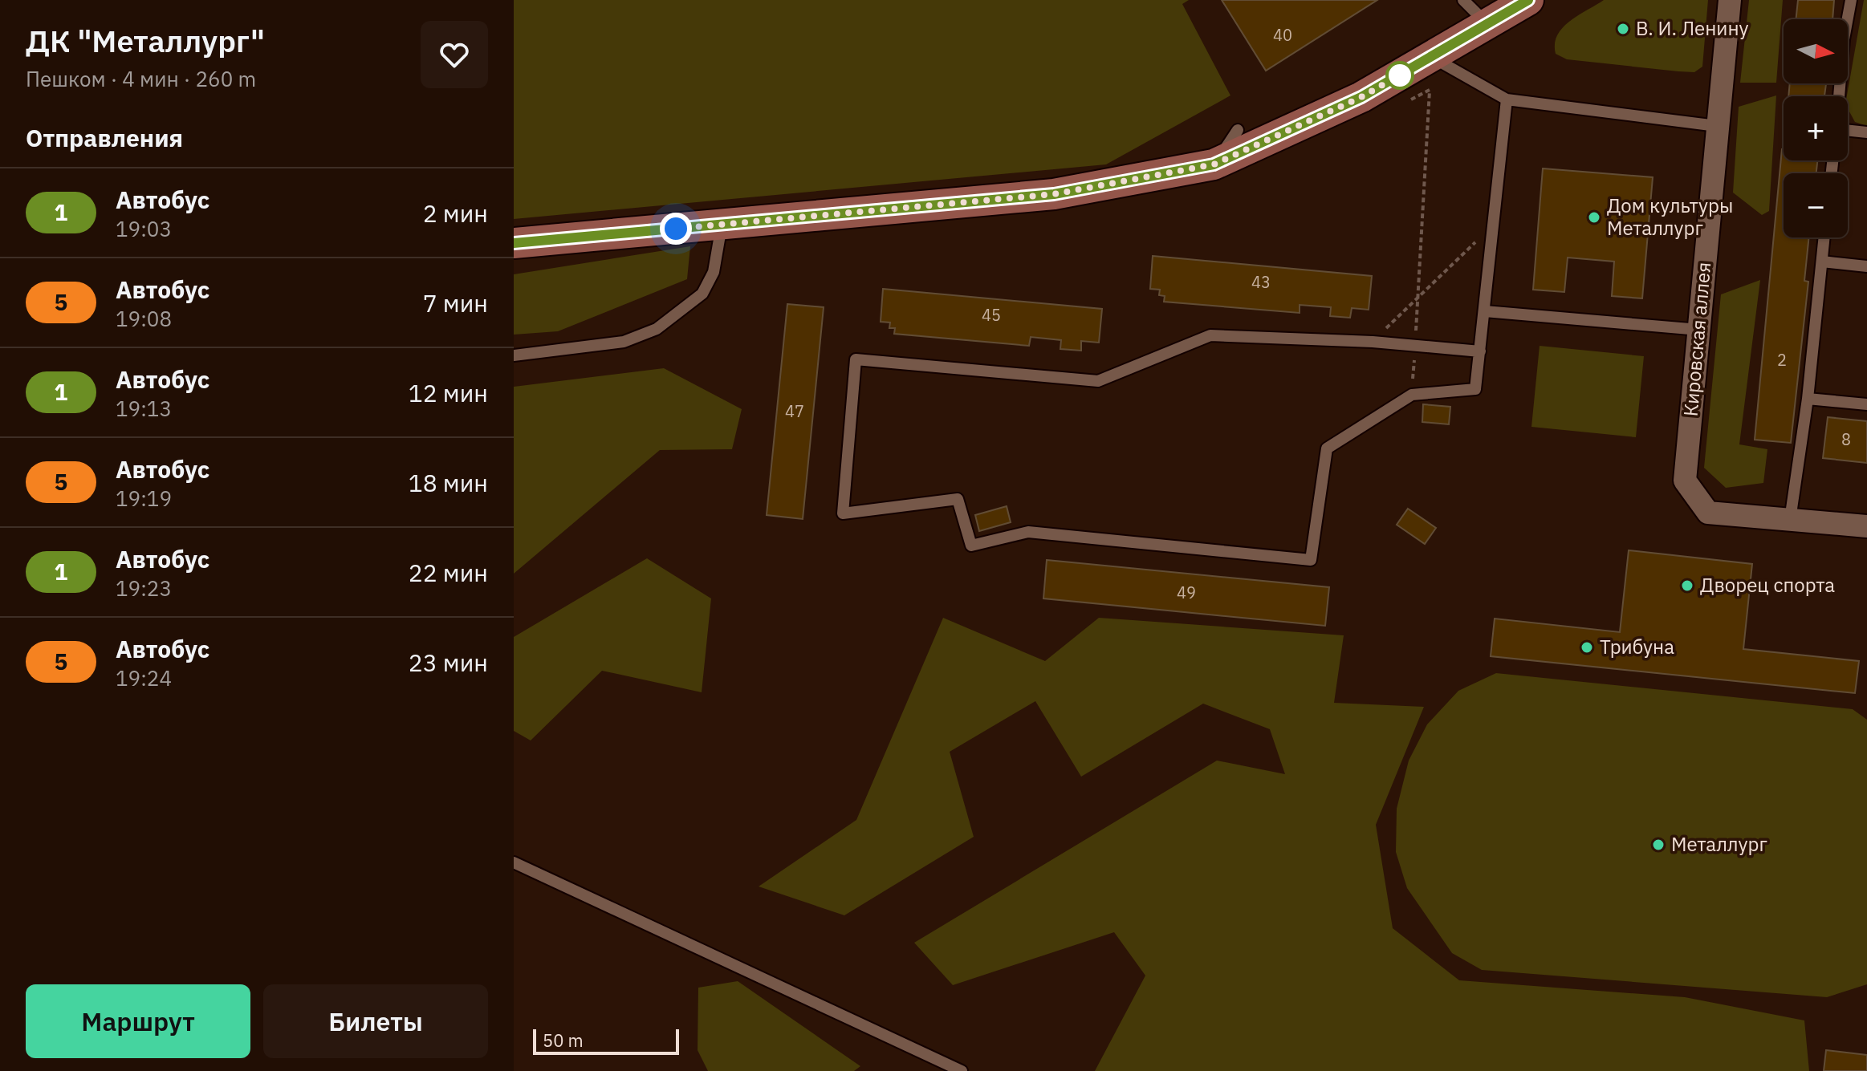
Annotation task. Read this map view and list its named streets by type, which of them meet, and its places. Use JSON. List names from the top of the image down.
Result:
{
  "streets": {
    "street": ["Кировская аллея"]
  },
  "places": [
    "В. И. Ленину",
    "Дом культуры Металлург",
    "Дворец спорта",
    "Трибуна",
    "Металлург"
  ],
  "lines": ["bus line 1"],
  "house_numbers": [
    "40",
    "43",
    "45",
    "2",
    "47",
    "8",
    "49"
  ],
  "scale_bar": "50 m",
  "north": "right",
  "page": {
    "heading": [
      ["ДК \"Металлург\"", "Пешком · 4 мин · 260 m"],
      "Отправления"
    ],
    "map_buttons": ["+", "−"],
    "list": [
      {
        "mark": "1",
        "name": "Автобус",
        "note": "19:03",
        "value": "2 мин"
      },
      {
        "mark": "5",
        "name": "Автобус",
        "note": "19:08",
        "value": "7 мин"
      },
      {
        "mark": "1",
        "name": "Автобус",
        "note": "19:13",
        "value": "12 мин"
      },
      {
        "mark": "5",
        "name": "Автобус",
        "note": "19:19",
        "value": "18 мин"
      },
      {
        "mark": "1",
        "name": "Автобус",
        "note": "19:23",
        "value": "22 мин"
      },
      {
        "mark": "5",
        "name": "Автобус",
        "note": "19:24",
        "value": "23 мин"
      }
    ],
    "buttons": ["Маршрут", "Билеты"],
    "scale": "50 m"
  }
}
